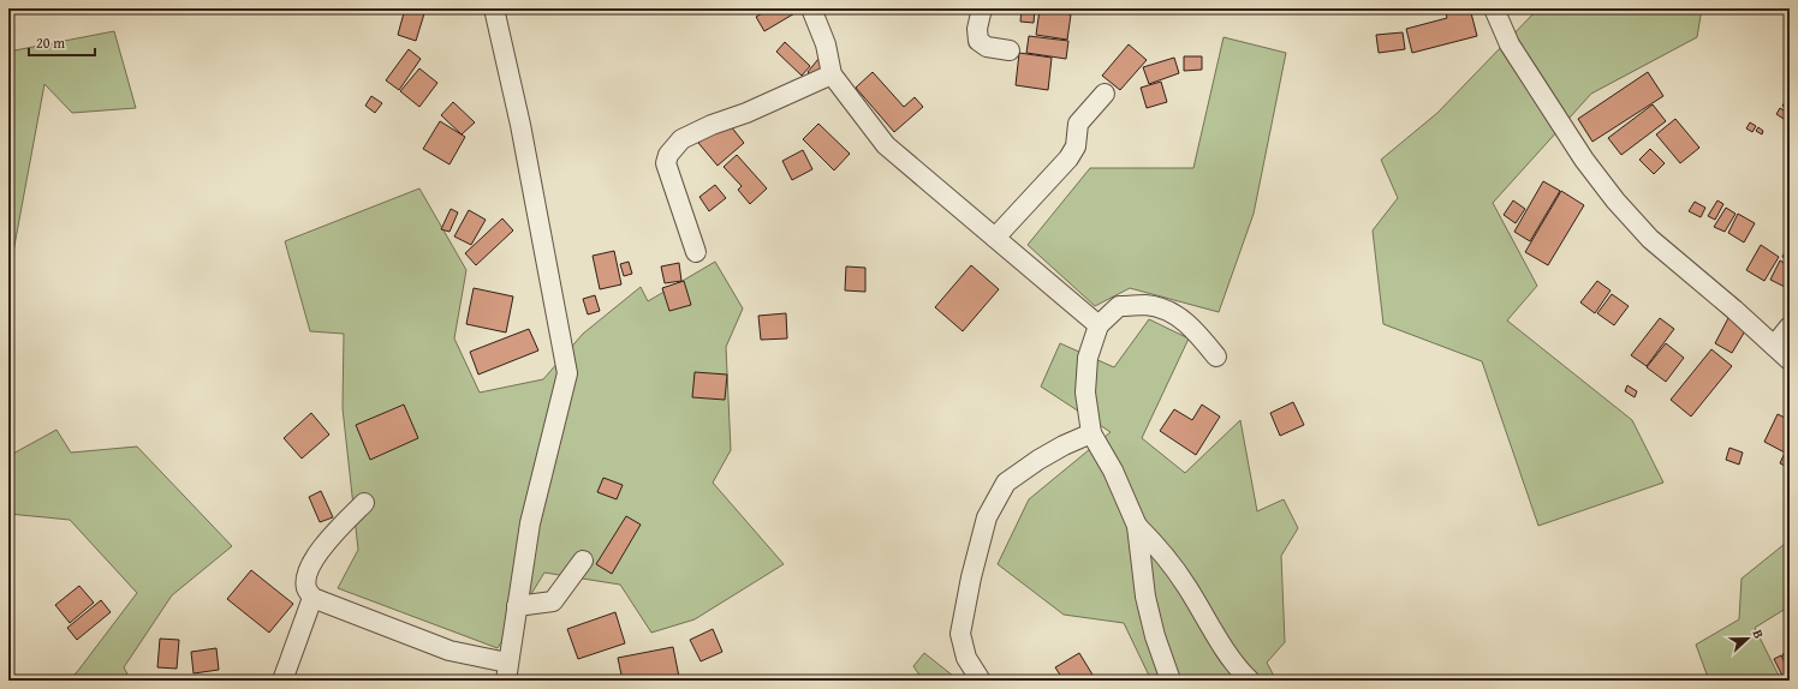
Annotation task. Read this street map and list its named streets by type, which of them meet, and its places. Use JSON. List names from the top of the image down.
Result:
{
  "scale_bar": "20 m",
  "north": "right"
}
